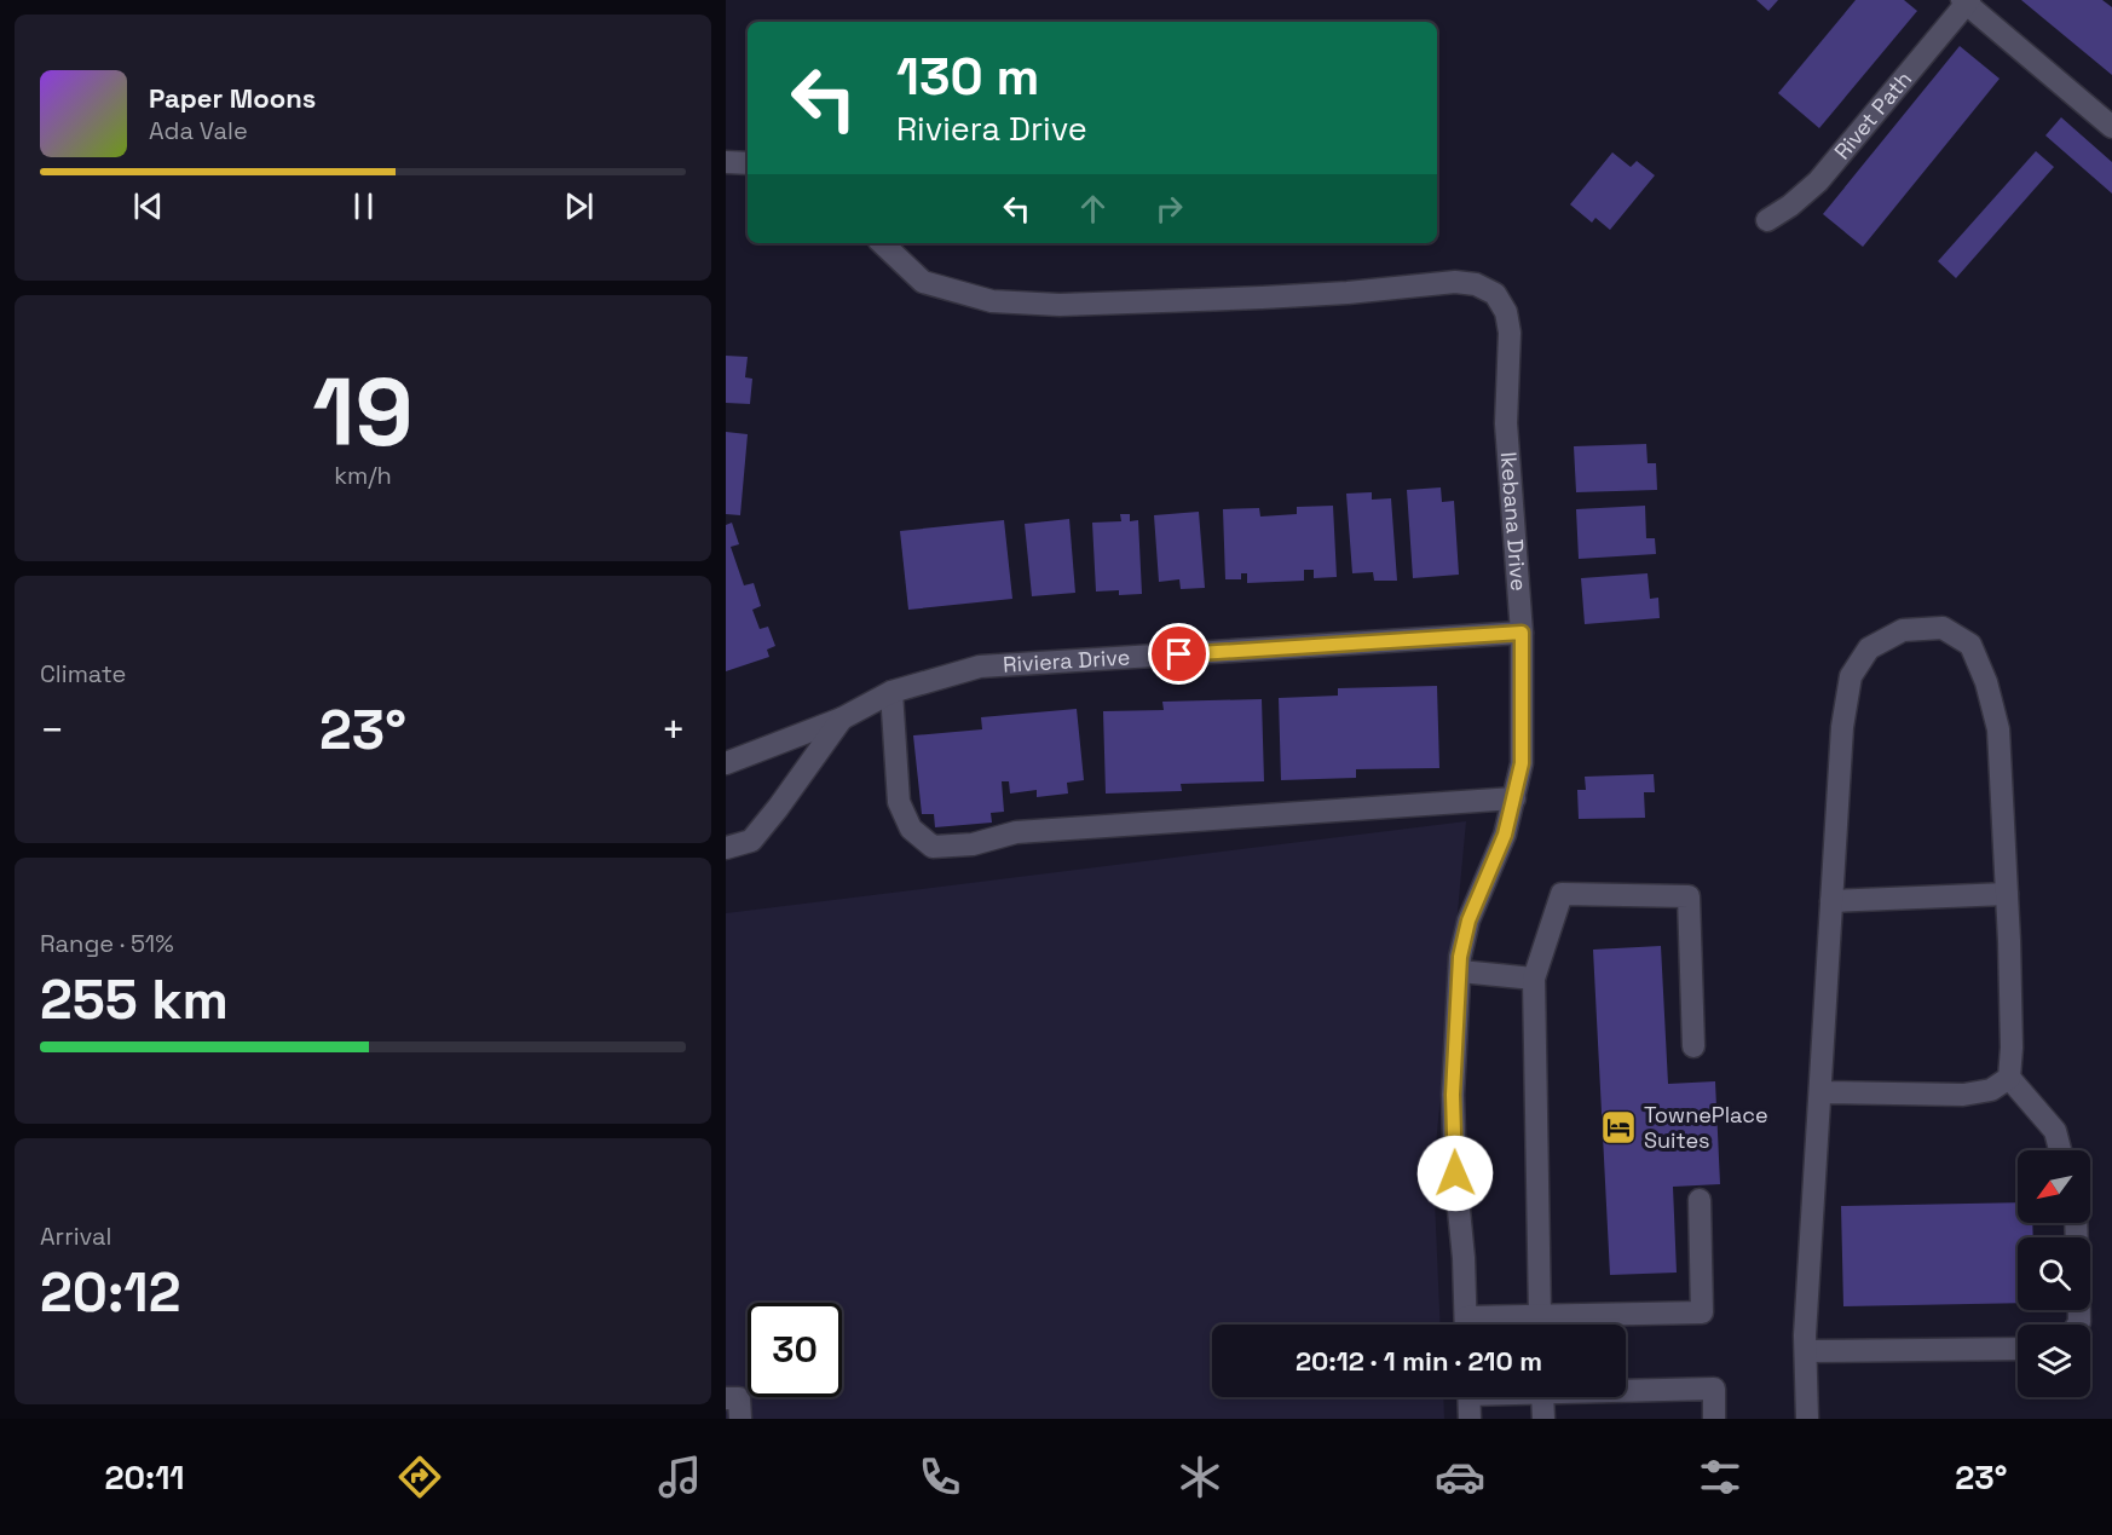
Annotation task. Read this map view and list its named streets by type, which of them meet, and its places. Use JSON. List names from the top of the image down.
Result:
{
  "streets": {
    "street": ["Rivet Path", "Ikebana Drive", "Riviera Drive"]
  },
  "crossings": [
    ["Ikebana Drive", "Riviera Drive"]
  ],
  "places": {
    "hotel": ["TownePlace Suites"]
  },
  "north": "bottom left",
  "page": {
    "turn": ["130 m", "Riviera Drive"],
    "song": ["Paper Moons", "Ada Vale"],
    "tile": [
      ["19", "km/h"],
      "Climate",
      ["Range · 51%", "255 km"],
      ["Arrival", "20:12"]
    ],
    "heat": ["−", "23°", "+"],
    "limit": "30",
    "trip": "20:12 · 1 min · 210 m",
    "tabs": ["20:11", "23°"]
  }
}
